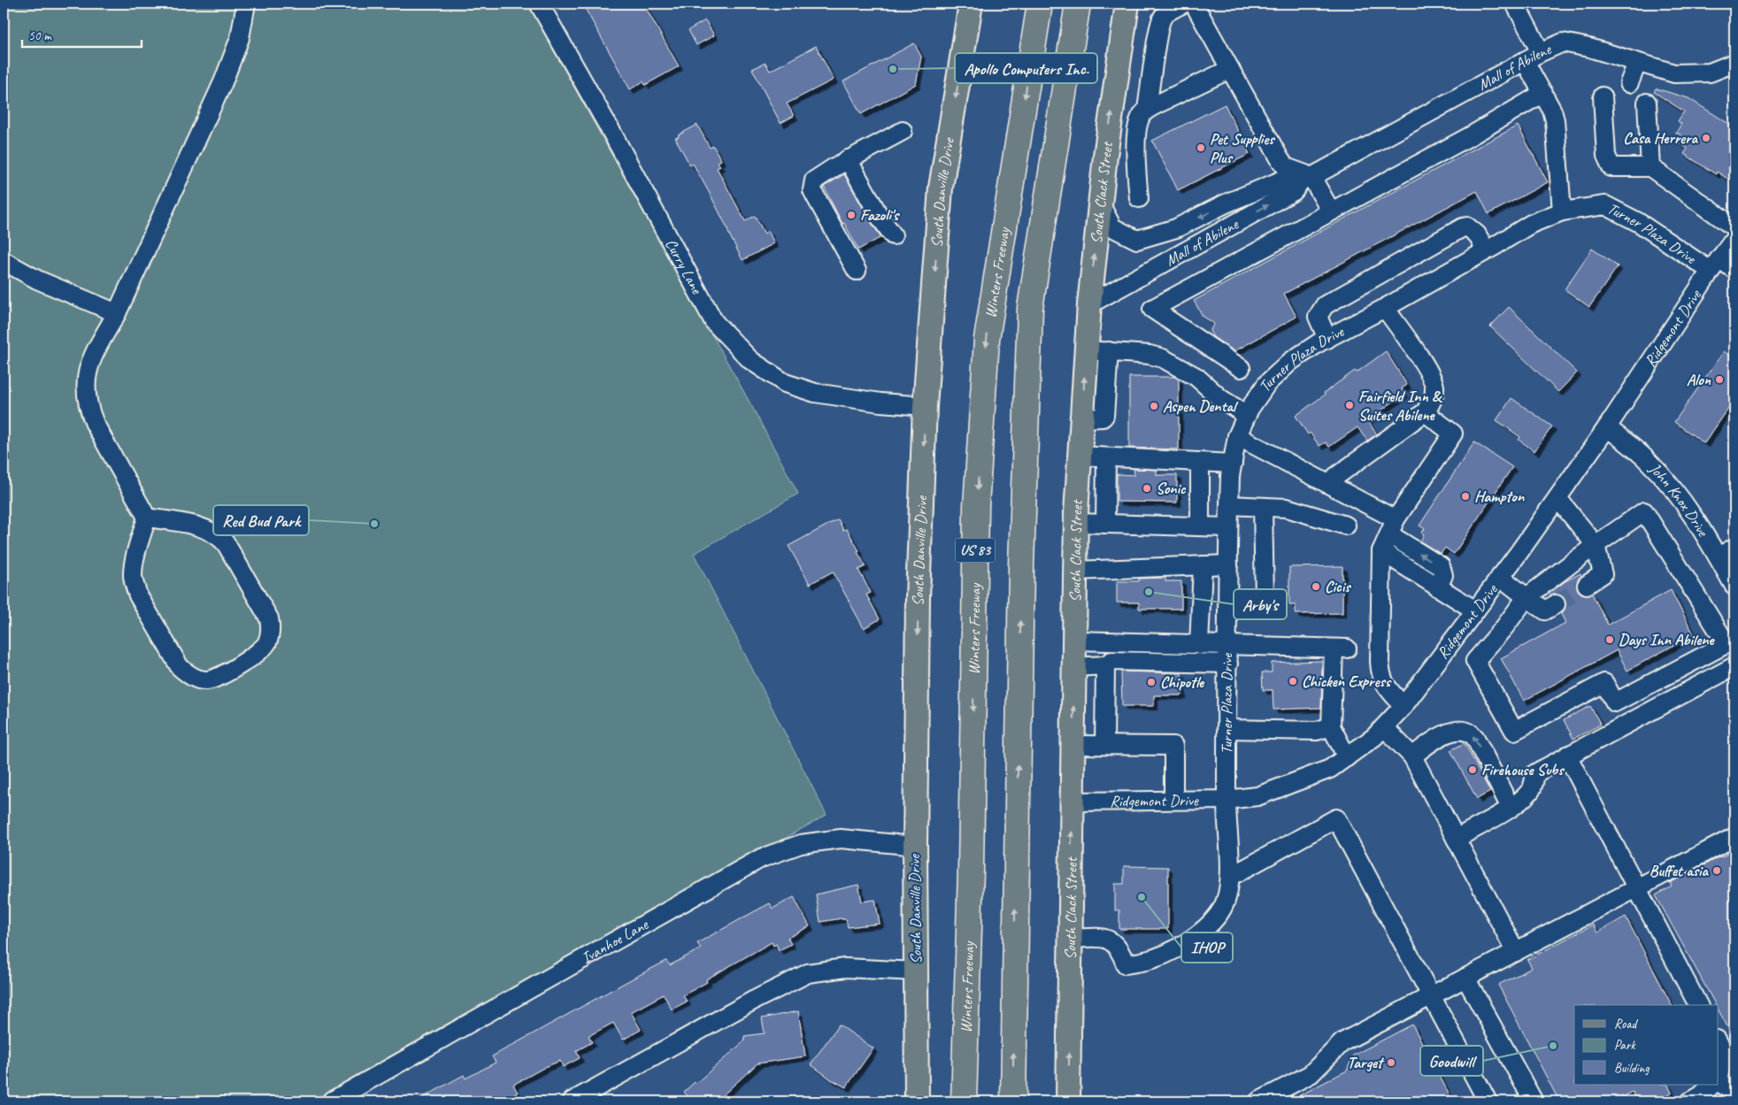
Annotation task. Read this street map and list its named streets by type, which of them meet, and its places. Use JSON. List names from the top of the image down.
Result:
{
  "streets": {
    "highway": ["Winters Freeway", "US 83"],
    "main road": ["South Danville Drive", "South Clack Street"],
    "street": [
      "Mall of Abilene",
      "Turner Plaza Drive",
      "Curry Lane",
      "Ridgemont Drive",
      "John Knox Drive",
      "Ivanhoe Lane"
    ]
  },
  "crossings": [
    ["Mall of Abilene", "South Clack Street"],
    ["South Danville Drive", "Curry Lane"],
    ["South Danville Drive", "Ivanhoe Lane"],
    ["South Clack Street", "Turner Plaza Drive"],
    ["South Clack Street", "Ridgemont Drive"],
    ["Turner Plaza Drive", "Ridgemont Drive"],
    ["Ridgemont Drive", "John Knox Drive"]
  ],
  "one_way": ["South Danville Drive", "South Clack Street"],
  "places": [
    "Apollo Computers Inc.",
    "Casa Herrera",
    "Pet Supplies Plus",
    "Fazoli's",
    "Alon",
    "Fairfield Inn & Suites Abilene",
    "Aspen Dental",
    "Sonic",
    "Hampton",
    "Red Bud Park",
    "Cicis",
    "Arby's",
    "Days Inn Abilene",
    "Chicken Express",
    "Chipotle",
    "Firehouse Subs",
    "Buffet asia",
    "IHOP",
    "Goodwill",
    "Target"
  ],
  "legend": ["Road", "Park", "Building"],
  "scale_bar": "50 m"
}
